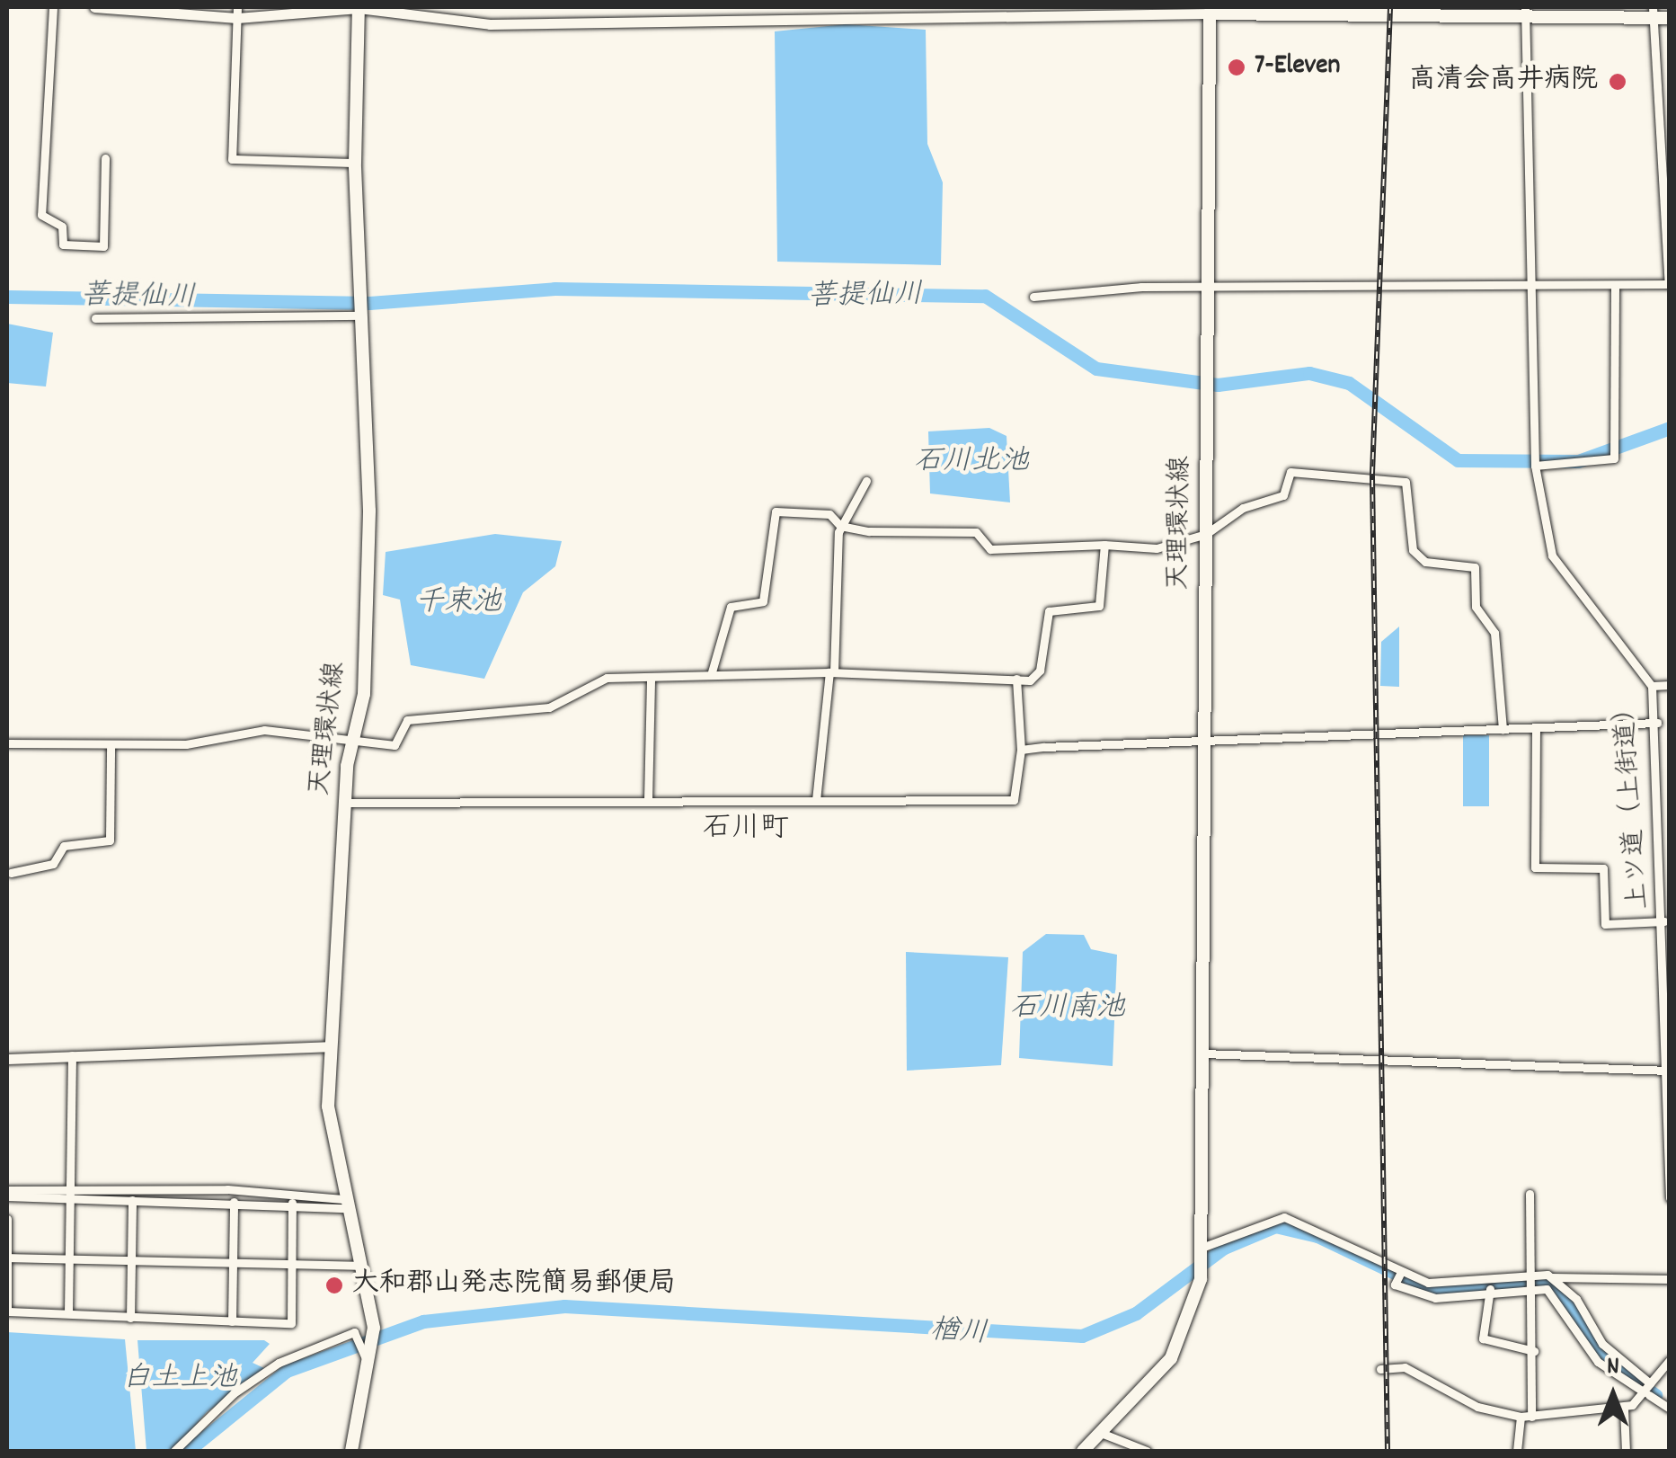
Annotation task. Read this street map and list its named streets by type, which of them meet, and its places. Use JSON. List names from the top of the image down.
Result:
{
  "streets": {
    "main road": ["天理環状線"],
    "street": ["上ツ道（上街道）"]
  },
  "districts": ["石川町"],
  "water": [
    "菩提仙川",
    "石川北池",
    "千束池",
    "石川南池",
    "楢川",
    "白土上池"
  ],
  "places": ["7-Eleven", "高清会高井病院", "大和郡山発志院簡易郵便局"],
  "north": "top"
}
